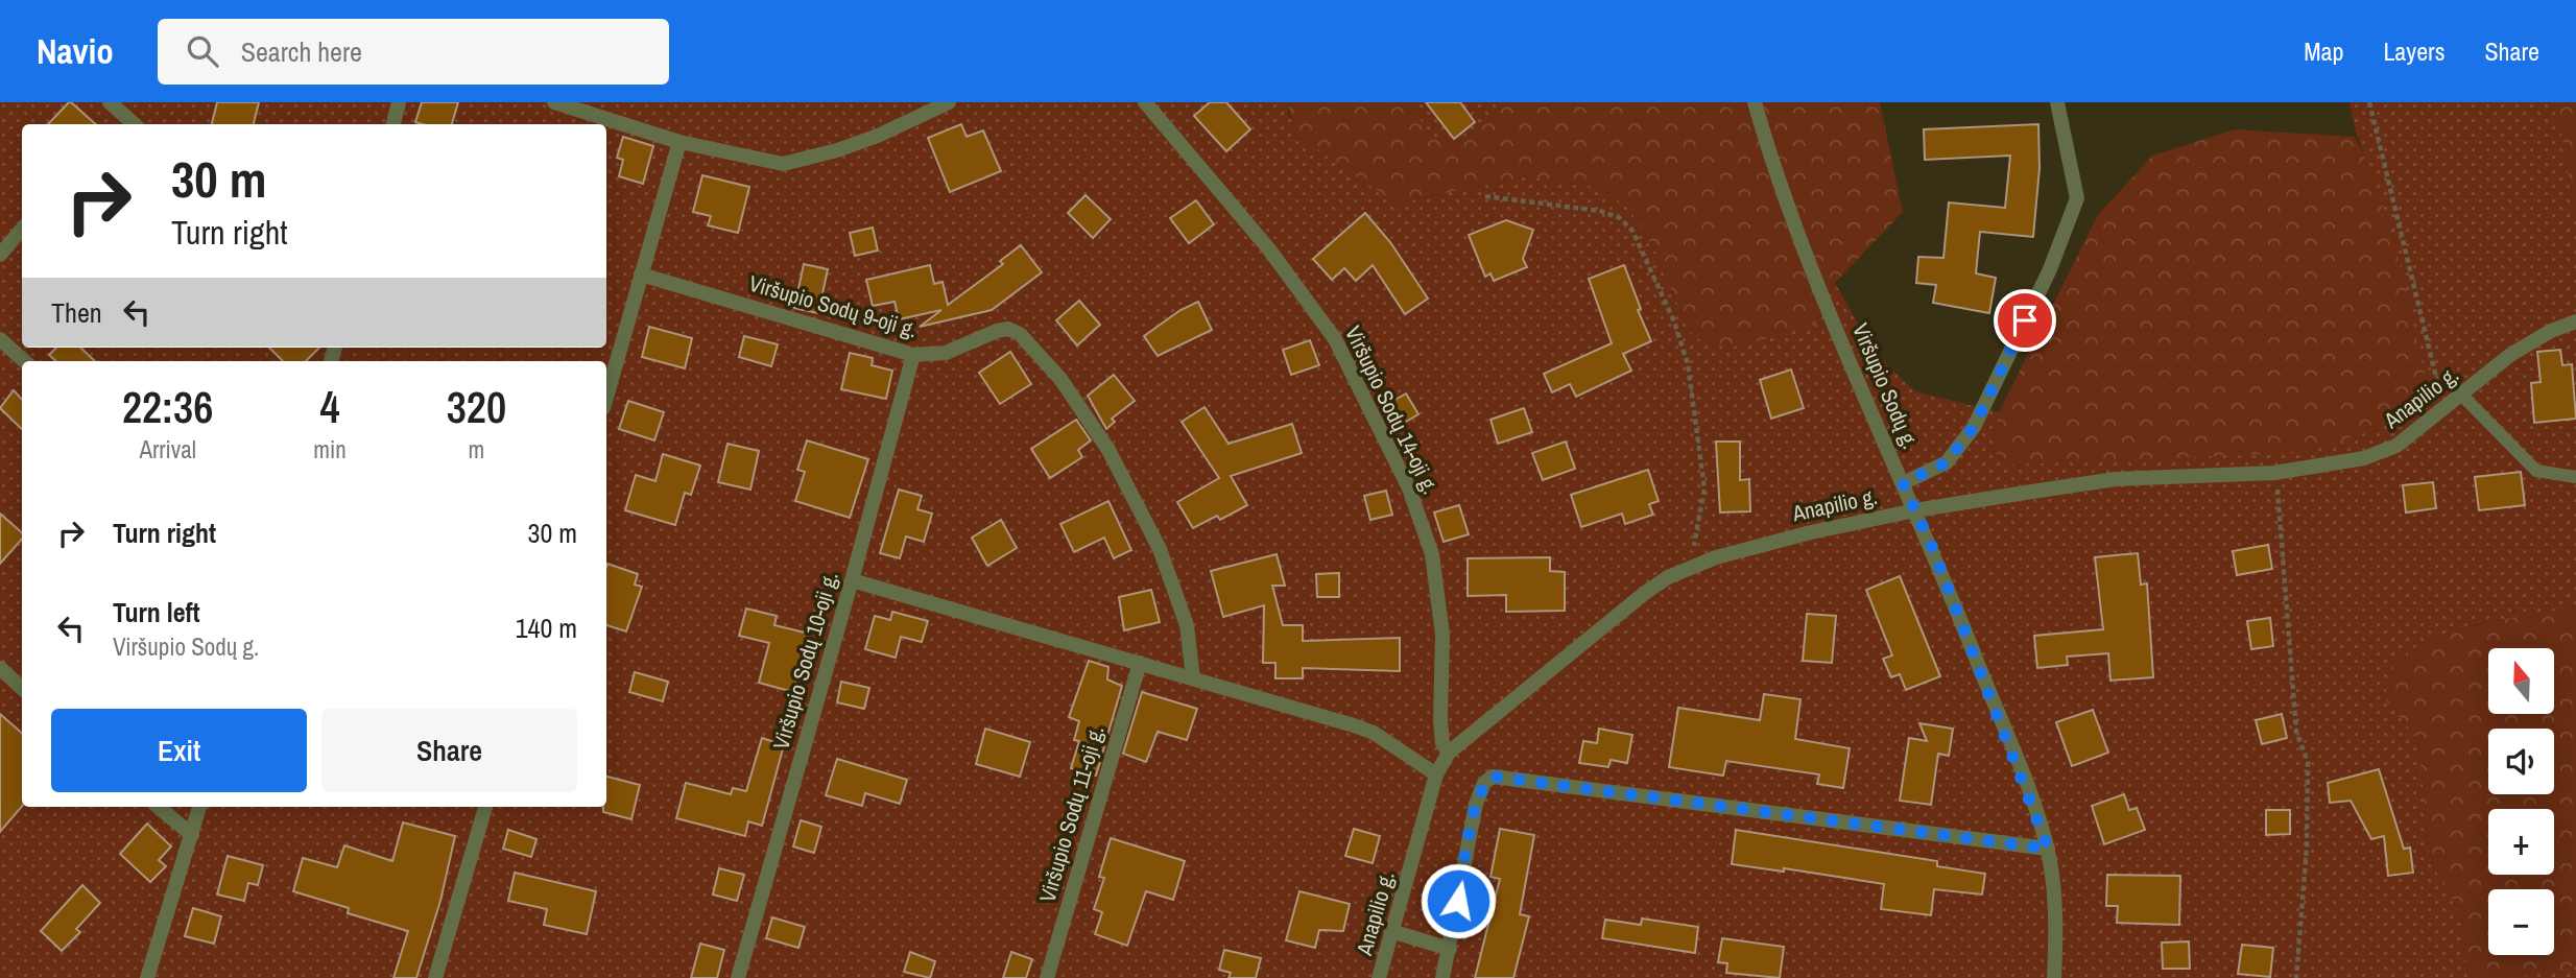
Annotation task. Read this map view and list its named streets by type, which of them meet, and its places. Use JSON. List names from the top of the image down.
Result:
{
  "streets": {
    "street": [
      "Viršupio Sodų 9-oji g.",
      "Viršupio Sodų g.",
      "Anapilio g.",
      "Viršupio Sodų 14-oji g.",
      "Viršupio Sodų 10-oji g.",
      "Viršupio Sodų 11-oji g."
    ]
  },
  "crossings": [
    ["Viršupio Sodų 9-oji g.", "Viršupio Sodų 10-oji g."],
    ["Viršupio Sodų g.", "Anapilio g."],
    ["Anapilio g.", "Viršupio Sodų 14-oji g."]
  ],
  "north": "top",
  "page": {
    "header": "Navio",
    "search": "Search here",
    "nav": ["Map", "Layers", "Share"],
    "turn": ["30 m", "Turn right"],
    "then": "Then",
    "eta": [
      "22:36",
      "Arrival",
      "4",
      "min",
      "320",
      "m"
    ],
    "list": [
      {
        "name": "Turn right",
        "value": "30 m"
      },
      {
        "name": "Turn left",
        "note": "Viršupio Sodų g.",
        "value": "140 m"
      }
    ],
    "map_buttons": ["+", "−"],
    "buttons": ["Exit", "Share"]
  }
}
